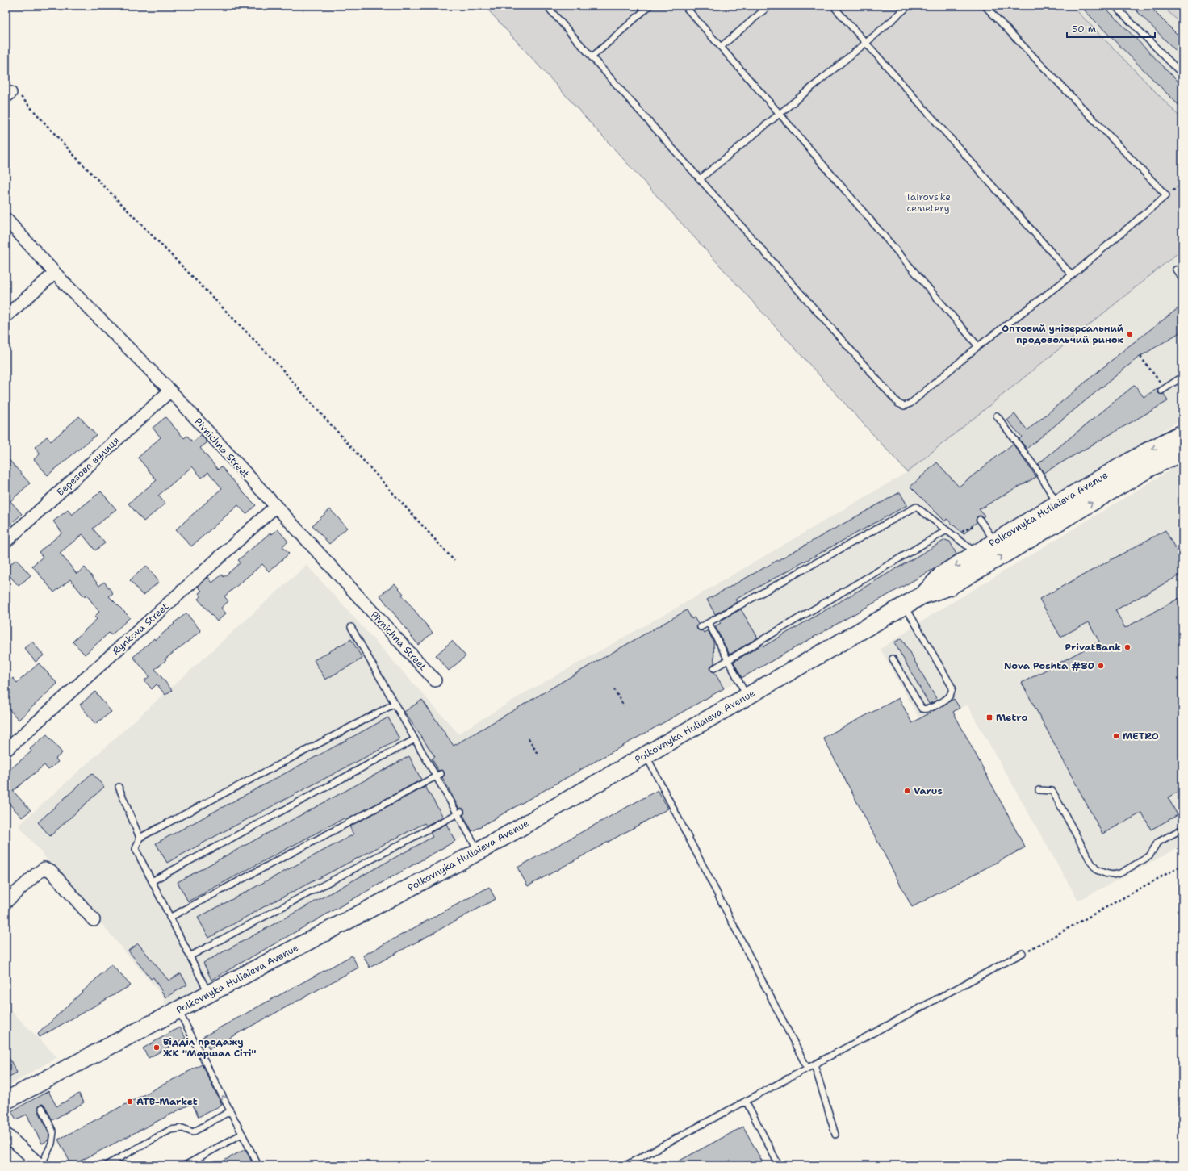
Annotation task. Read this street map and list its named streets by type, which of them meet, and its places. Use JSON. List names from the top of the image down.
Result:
{
  "streets": {
    "main road": ["Polkovnyka Huliaieva Avenue"],
    "street": ["Pivnichna Street", "Березова вулиця", "Rynkova Street"]
  },
  "crossings": [
    ["Pivnichna Street", "Березова вулиця"],
    ["Pivnichna Street", "Rynkova Street"]
  ],
  "parks": ["Tairovs'ke cemetery"],
  "places": {
    "other": [
      "Оптовий універсальний продовольчий ринок",
      "PrivatBank",
      "Nova Poshta #80",
      "METRO",
      "Varus",
      "Відділ продажу ЖК \"Маршал Сіті\"",
      "ATB-Market"
    ],
    "transit": ["Metro"]
  },
  "scale_bar": "50 m"
}
